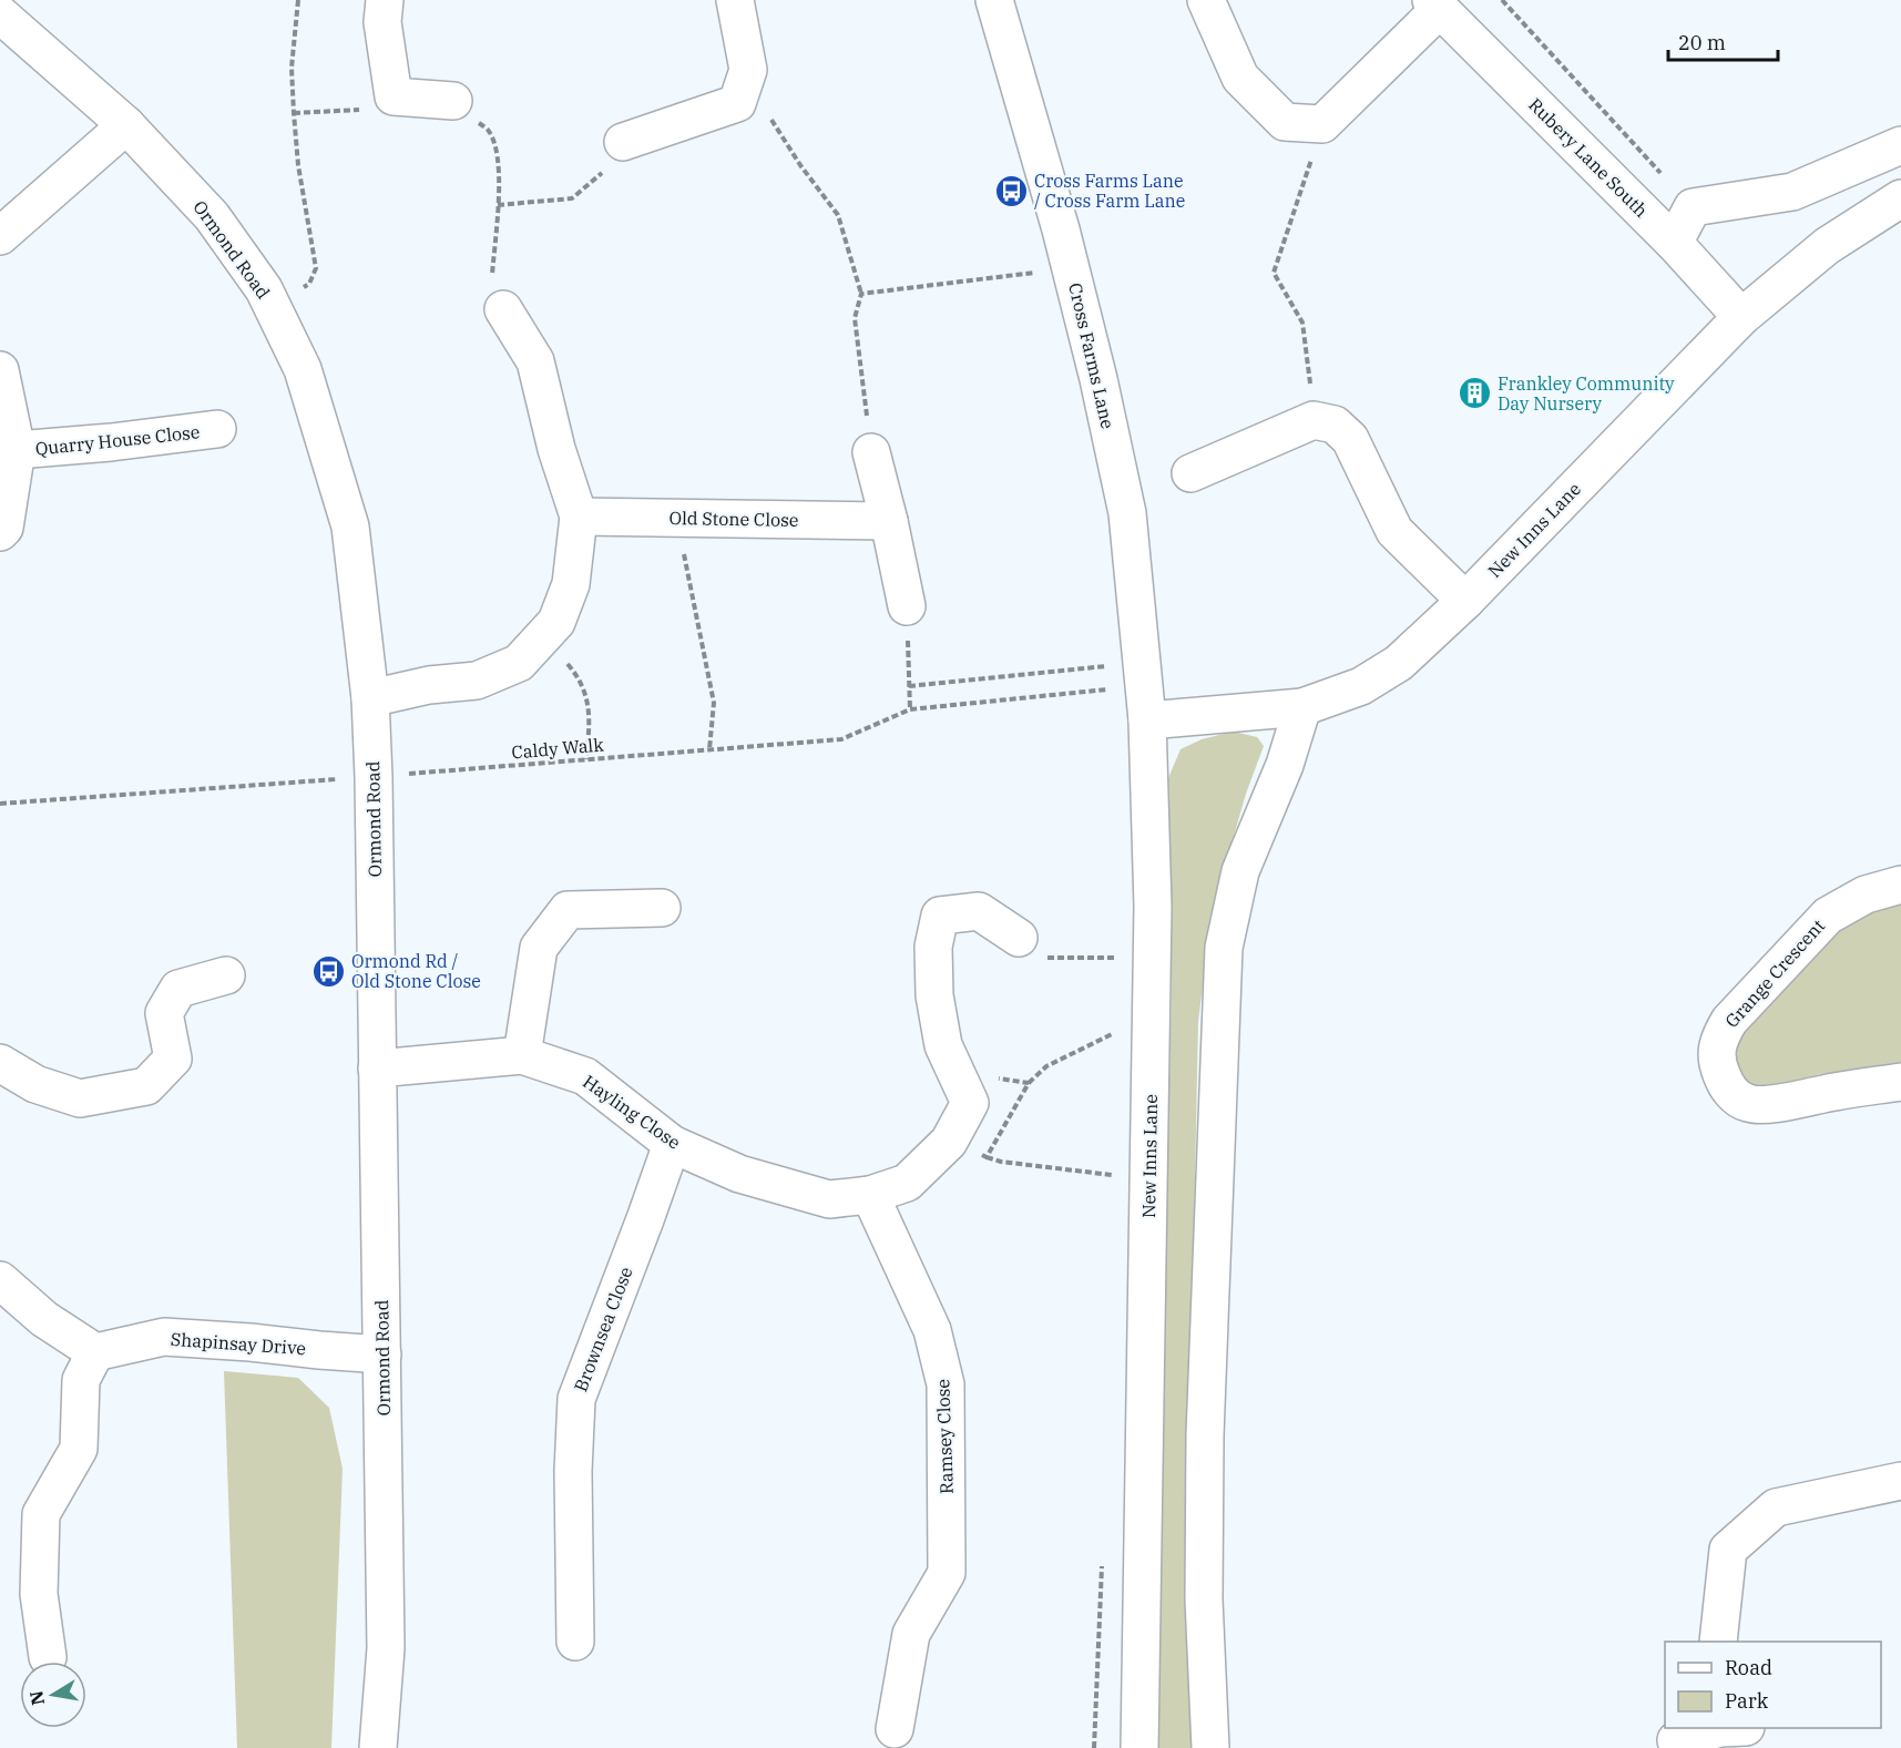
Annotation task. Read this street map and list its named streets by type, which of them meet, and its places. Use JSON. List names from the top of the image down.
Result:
{
  "streets": {
    "street": [
      "Rubery Lane South",
      "Ormond Road",
      "Cross Farms Lane",
      "Quarry House Close",
      "Old Stone Close",
      "New Inns Lane",
      "Grange Crescent",
      "Hayling Close",
      "Brownsea Close",
      "Shapinsay Drive",
      "Ramsey Close"
    ],
    "path": ["Caldy Walk"]
  },
  "crossings": [
    ["Rubery Lane South", "New Inns Lane"],
    ["Ormond Road", "Caldy Walk"],
    ["Ormond Road", "Hayling Close"],
    ["Ormond Road", "Shapinsay Drive"],
    ["Cross Farms Lane", "New Inns Lane"],
    ["Cross Farms Lane", "Caldy Walk"],
    ["Hayling Close", "Brownsea Close"],
    ["Hayling Close", "Ramsey Close"]
  ],
  "places": {
    "bus stop": ["Cross Farms Lane / Cross Farm Lane", "Ormond Rd / Old Stone Close"],
    "building": ["Frankley Community Day Nursery"]
  },
  "legend": ["Road", "Park"],
  "scale_bar": "20 m",
  "north": "left"
}
